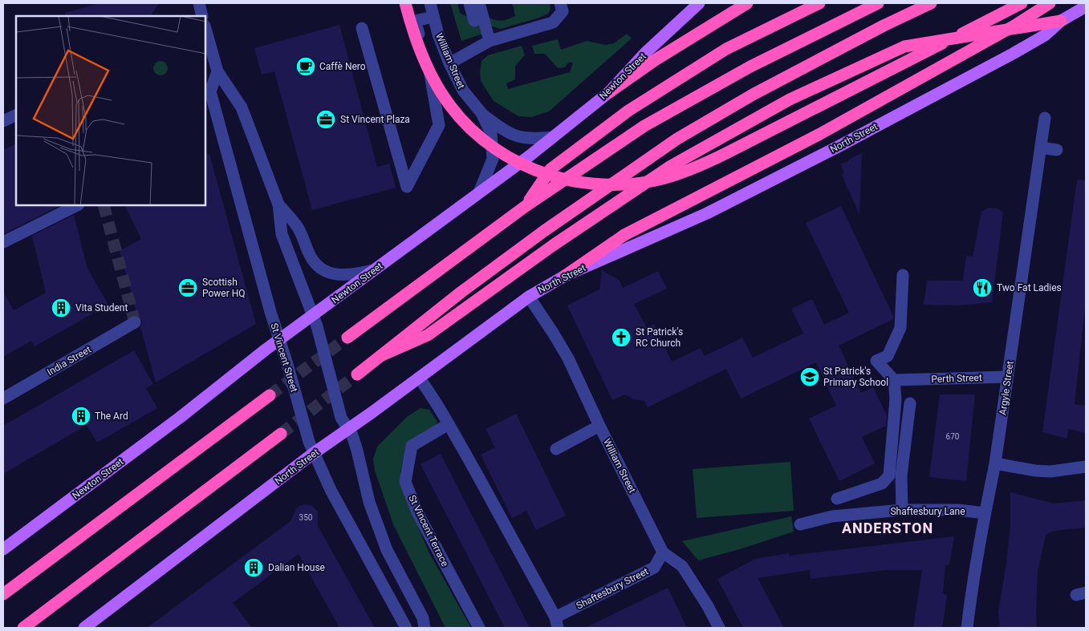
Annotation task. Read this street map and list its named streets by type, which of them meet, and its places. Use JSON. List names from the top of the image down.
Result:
{
  "streets": {
    "main road": ["Newton Street", "North Street"],
    "street": [
      "William Street",
      "St Vincent Street",
      "India Street",
      "Perth Street",
      "Argyle Street",
      "Shaftesbury Lane",
      "St Vincent Terrace",
      "Shaftesbury Street"
    ]
  },
  "crossings": [
    ["William Street", "Newton Street"],
    ["William Street", "North Street"],
    ["William Street", "Shaftesbury Street"],
    ["Newton Street", "St Vincent Street"],
    ["North Street", "St Vincent Street"],
    ["Perth Street", "Argyle Street"],
    ["Argyle Street", "Shaftesbury Lane"]
  ],
  "districts": ["ANDERSTON"],
  "places": {
    "cafe": ["Caffè Nero"],
    "office": ["St Vincent Plaza", "Scottish Power HQ"],
    "restaurant": ["Two Fat Ladies"],
    "building": ["Vita Student", "The Ard", "Dalian House"],
    "church": ["St Patrick's RC Church"],
    "school or university": ["St Patrick's Primary School"]
  },
  "house_numbers": ["670", "350"]
}
